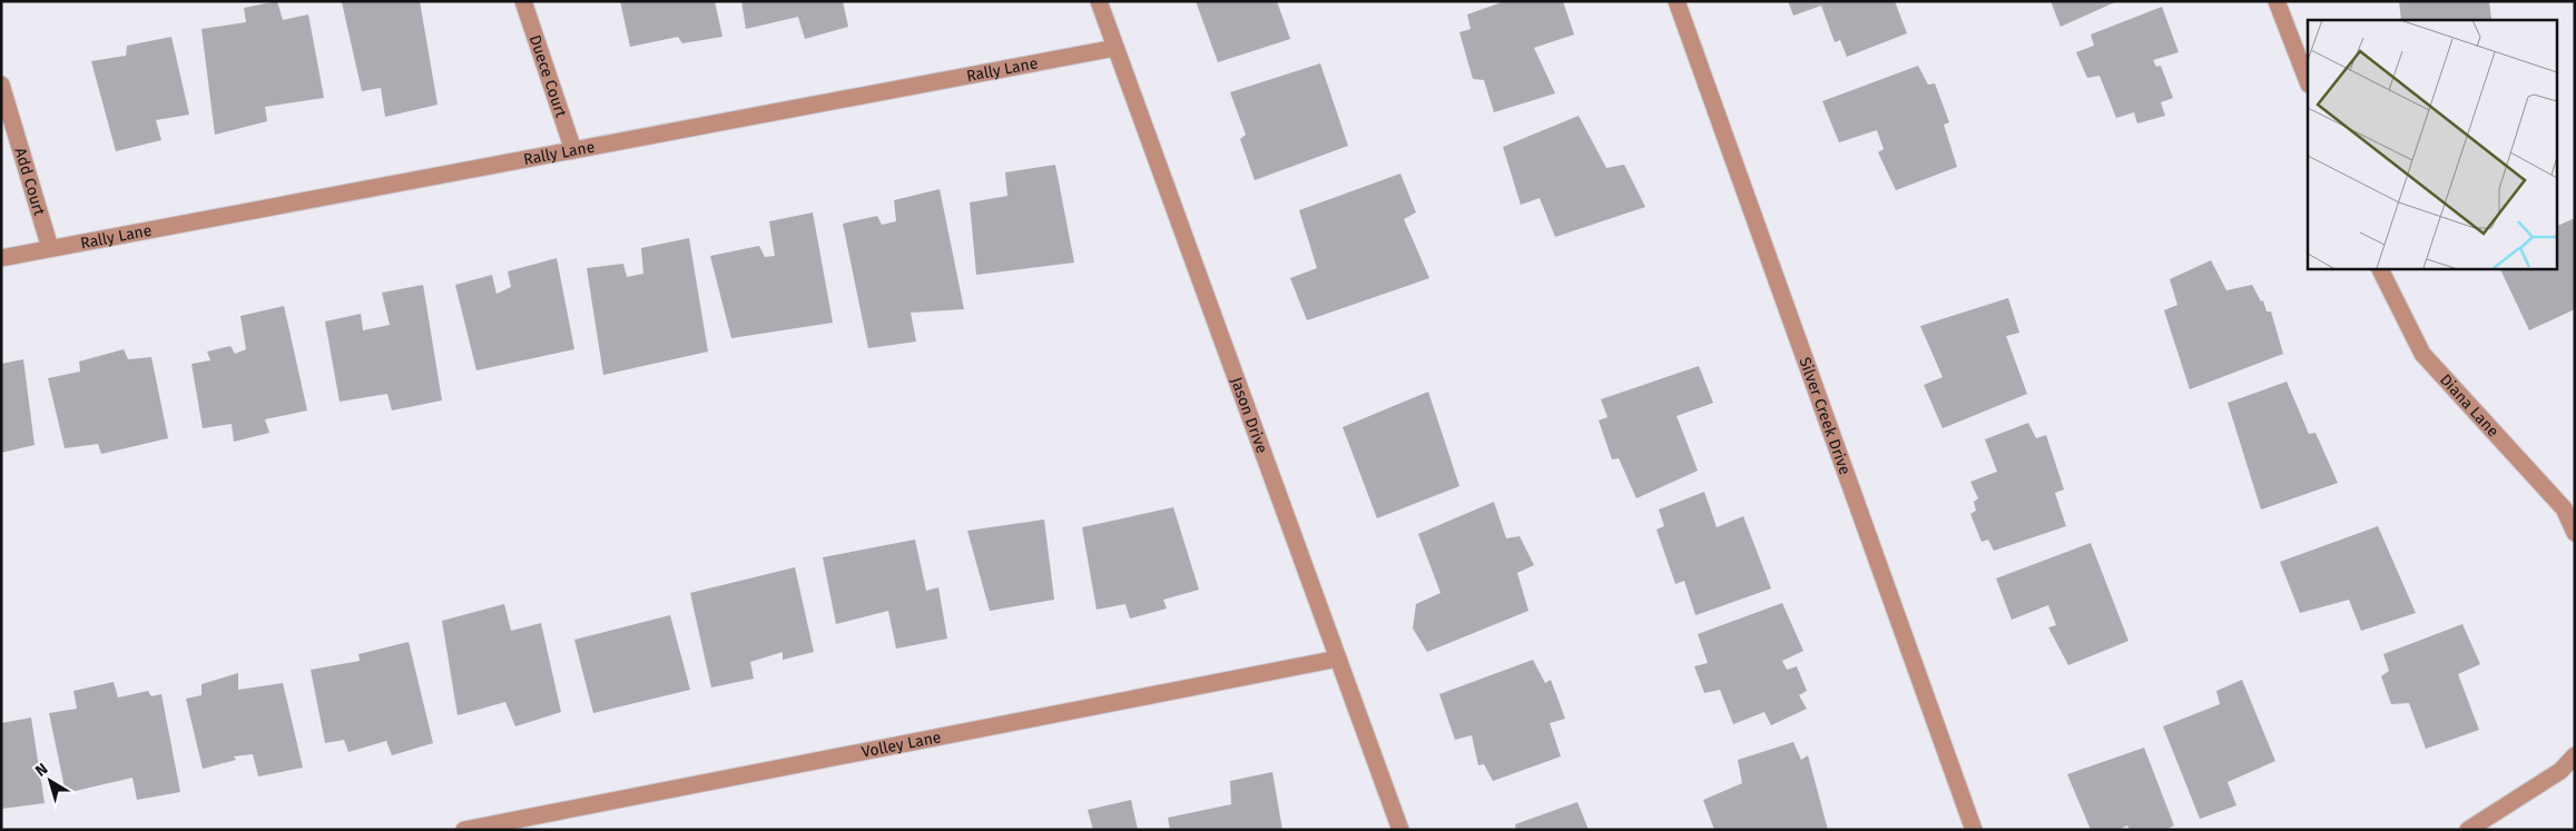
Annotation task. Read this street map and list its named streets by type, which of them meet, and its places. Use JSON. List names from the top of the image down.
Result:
{
  "streets": {
    "street": [
      "Rally Lane",
      "Duece Court",
      "Add Court",
      "Diana Lane",
      "Jason Drive",
      "Silver Creek Drive",
      "Volley Lane"
    ]
  },
  "crossings": [
    ["Rally Lane", "Duece Court"],
    ["Rally Lane", "Add Court"],
    ["Rally Lane", "Jason Drive"],
    ["Jason Drive", "Volley Lane"]
  ],
  "north": "top left"
}
